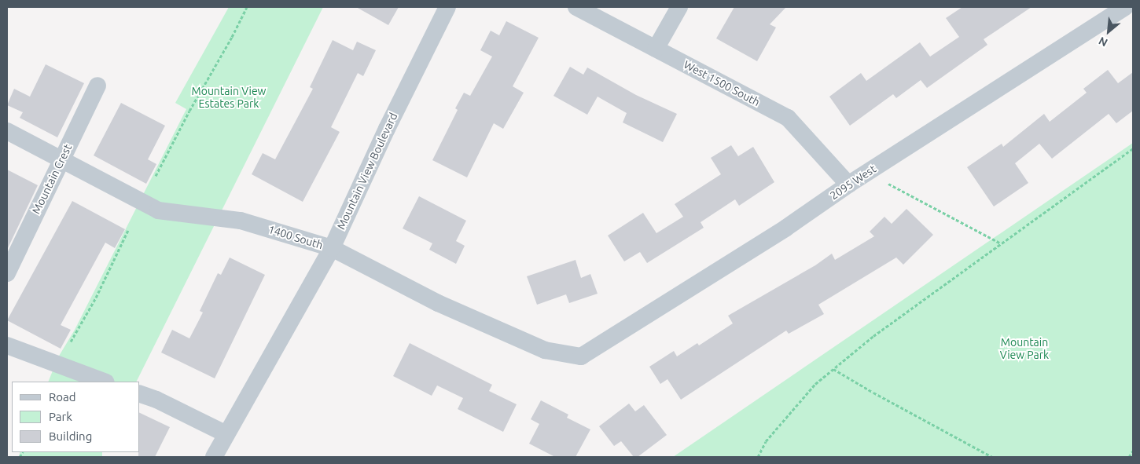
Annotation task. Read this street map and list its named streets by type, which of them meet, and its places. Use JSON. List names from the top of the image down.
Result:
{
  "streets": {
    "street": [
      "West 1500 South",
      "Mountain View Boulevard",
      "Mountain Crest",
      "2095 West",
      "1400 South"
    ]
  },
  "crossings": [
    ["West 1500 South", "2095 West"],
    ["Mountain View Boulevard", "1400 South"],
    ["Mountain Crest", "1400 South"],
    ["2095 West", "1400 South"]
  ],
  "parks": ["Mountain View Estates Park", "Mountain View Park"],
  "legend": ["Road", "Park", "Building"],
  "north": "bottom left"
}
